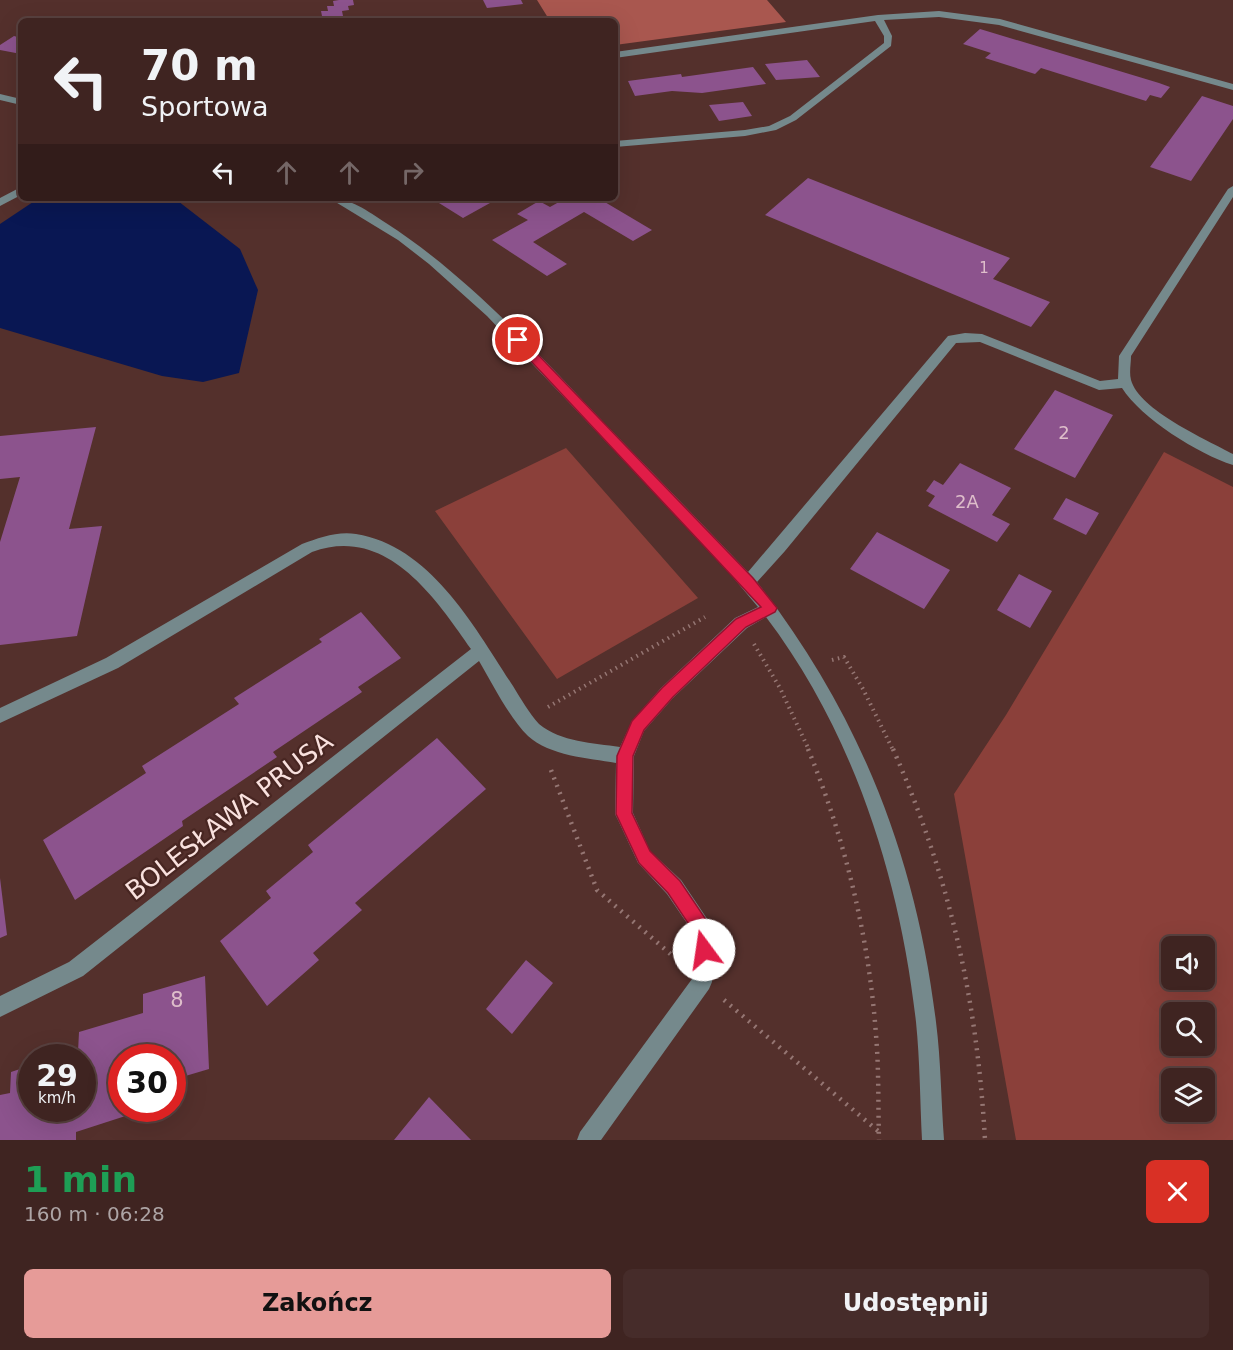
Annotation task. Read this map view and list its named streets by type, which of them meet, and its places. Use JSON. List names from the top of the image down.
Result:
{
  "streets": {
    "street": ["BOLESŁAWA PRUSA"]
  },
  "house_numbers": [
    "1",
    "2",
    "2A",
    "8"
  ],
  "page": {
    "turn": ["70 m", "Sportowa"],
    "speed": "29 km/h",
    "limit": "30",
    "heading": ["1 min", "160 m · 06:28"],
    "buttons": ["Zakończ", "Udostępnij"]
  }
}
